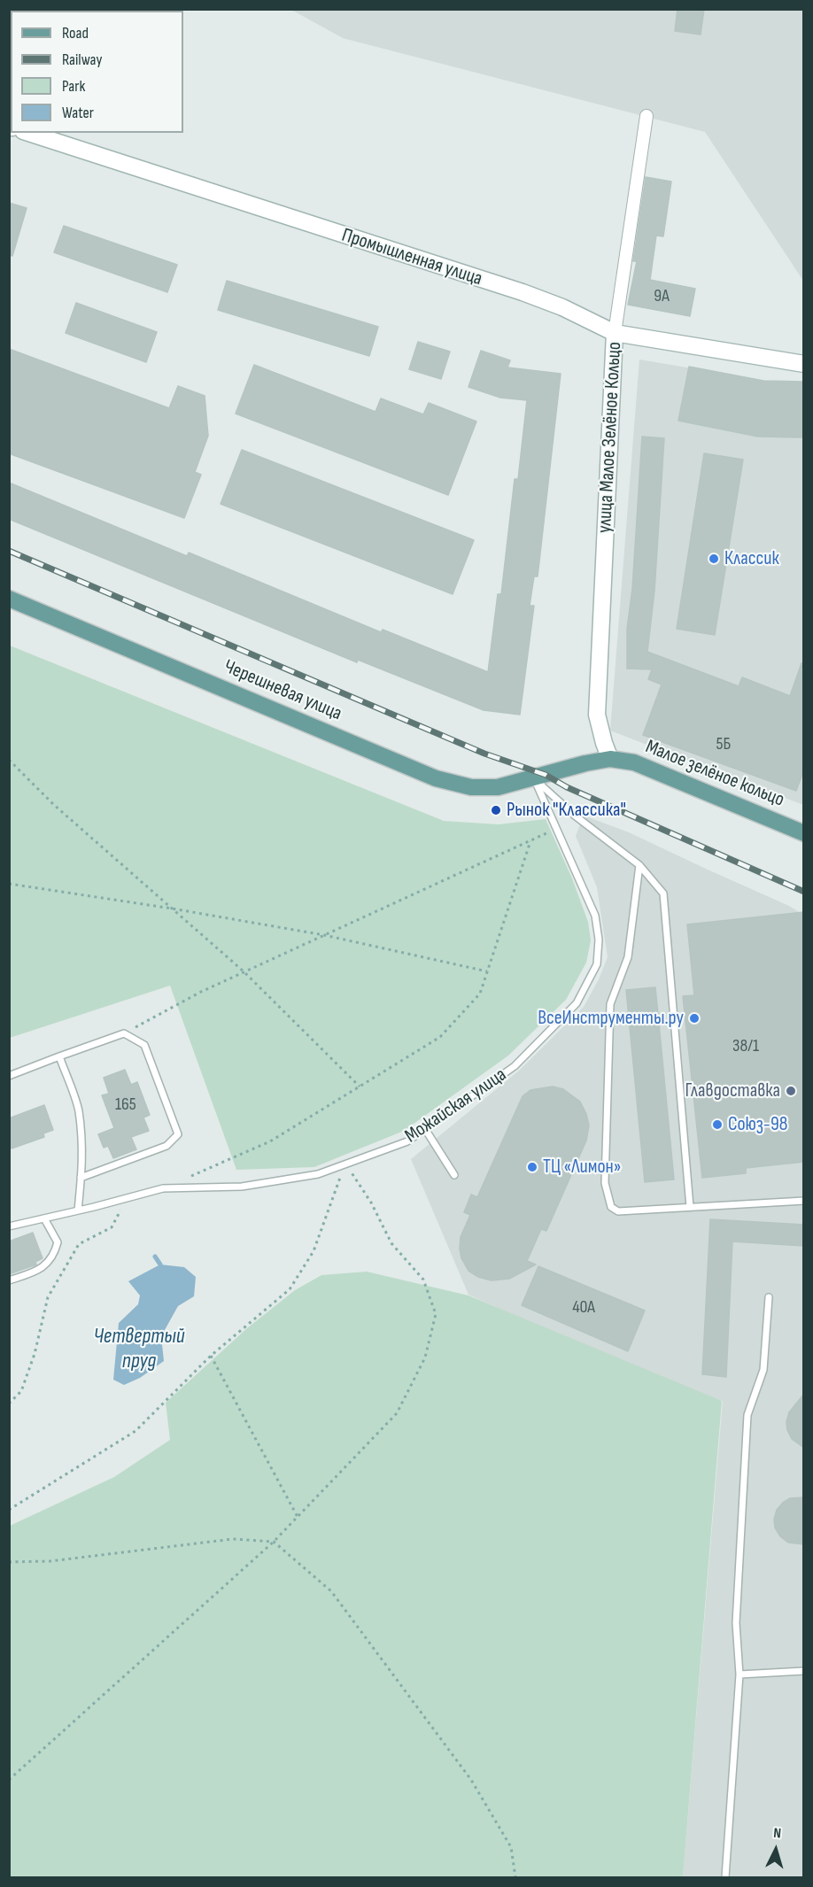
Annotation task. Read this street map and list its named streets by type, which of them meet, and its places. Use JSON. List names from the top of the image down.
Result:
{
  "streets": {
    "main road": ["Черешневая улица", "Малое зелёное кольцо"],
    "street": ["Промышленная улица", "улица Малое Зелёное Кольцо"],
    "lane": ["Можайская улица"]
  },
  "crossings": [
    ["Промышленная улица", "улица Малое Зелёное Кольцо"],
    ["улица Малое Зелёное Кольцо", "Малое зелёное кольцо"],
    ["Черешневая улица", "Малое зелёное кольцо"],
    ["Черешневая улица", "Можайская улица"],
    ["Малое зелёное кольцо", "Можайская улица"]
  ],
  "water": ["Четвертый пруд"],
  "places": [
    "Классик",
    "Рынок \"Классика\"",
    "ВсеИнструменты.ру",
    "Главдоставка",
    "Союз-98",
    "ТЦ «Лимон»"
  ],
  "house_numbers": [
    "9А",
    "5Б",
    "38/1",
    "165",
    "40А"
  ],
  "legend": [
    "Road",
    "Railway",
    "Park",
    "Water"
  ],
  "north": "top"
}
